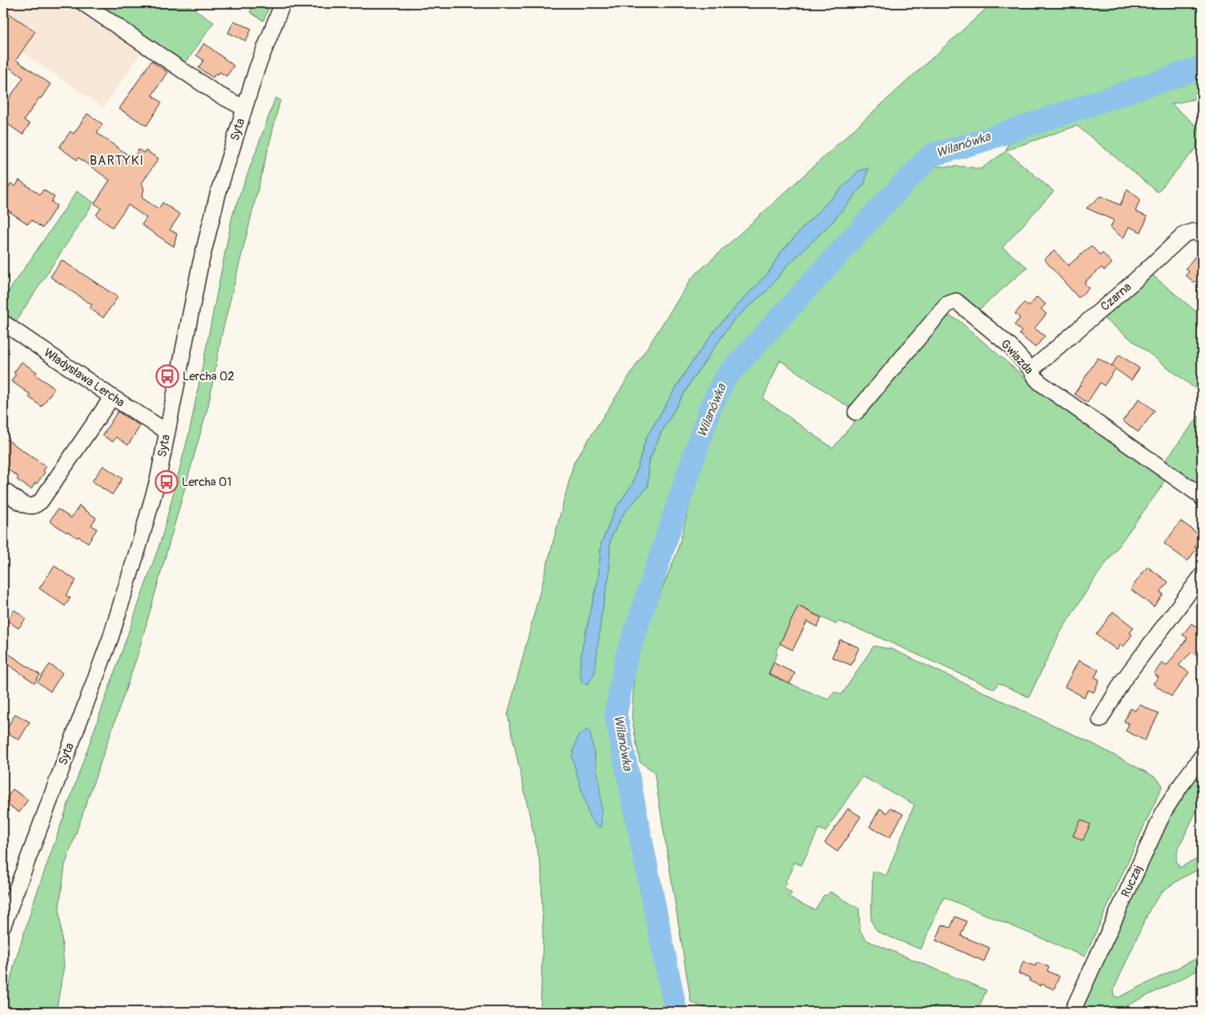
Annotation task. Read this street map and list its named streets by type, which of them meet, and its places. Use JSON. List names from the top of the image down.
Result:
{
  "streets": {
    "street": [
      "Syta",
      "Czarna",
      "Gwiazda",
      "Władysława Lercha",
      "Ruczaj"
    ]
  },
  "crossings": [
    ["Syta", "Władysława Lercha"],
    ["Czarna", "Gwiazda"]
  ],
  "districts": ["BARTYKI"],
  "water": ["Wilanówka"],
  "places": {
    "bus stop": ["Lercha 02", "Lercha 01"]
  }
}
